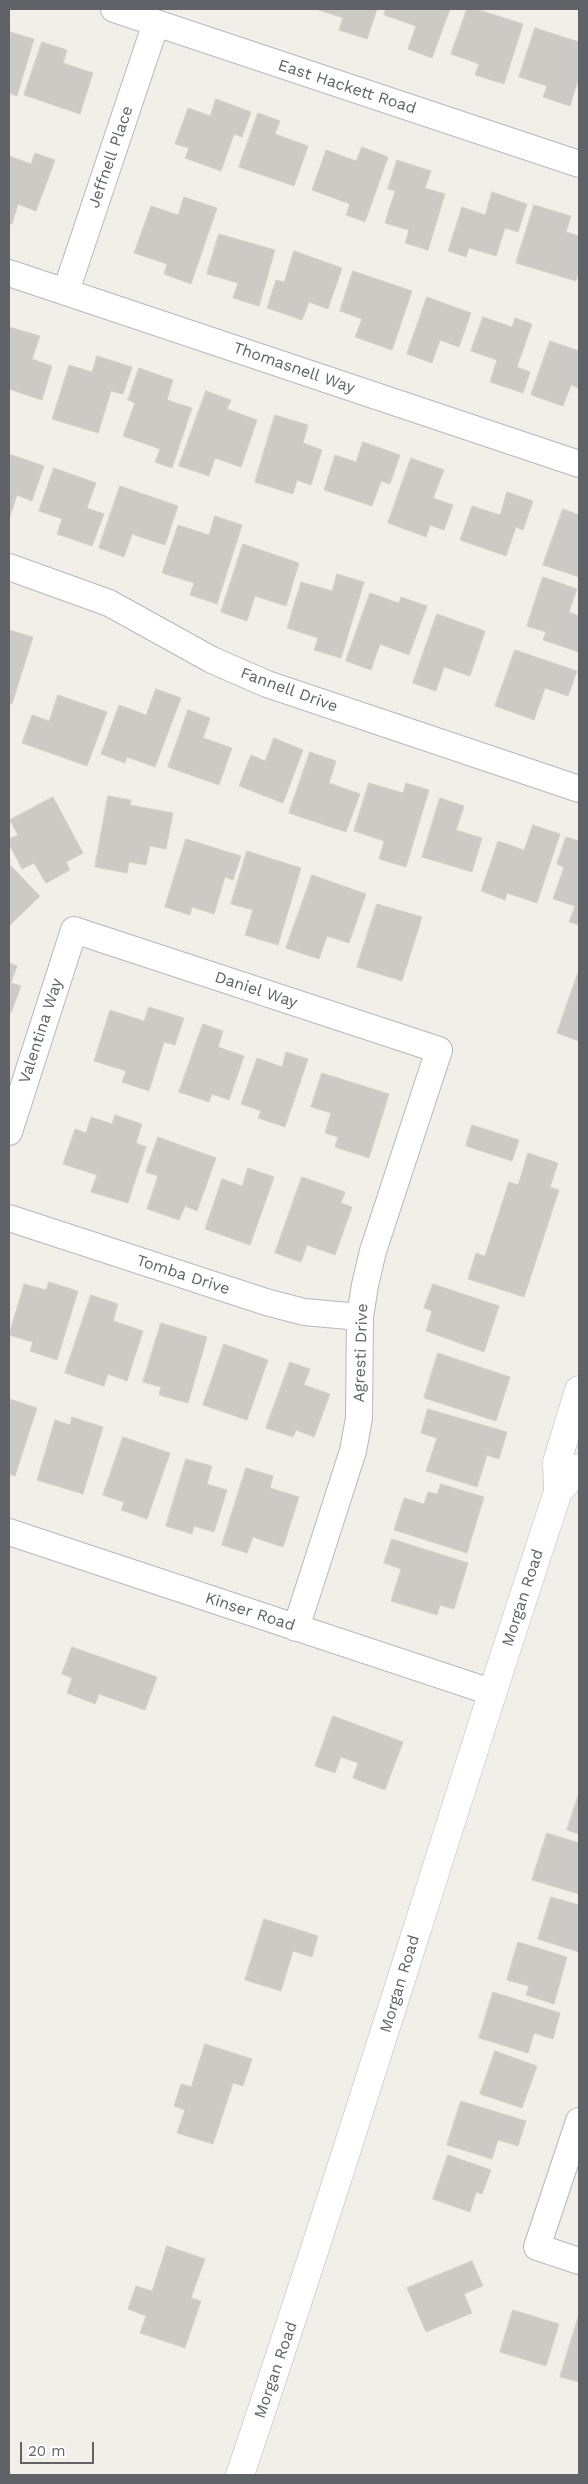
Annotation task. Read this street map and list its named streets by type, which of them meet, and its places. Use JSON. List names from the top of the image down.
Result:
{
  "streets": {
    "street": [
      "East Hackett Road",
      "Jeffnell Place",
      "Thomasnell Way",
      "Fannell Drive",
      "Daniel Way",
      "Valentina Way",
      "Tomba Drive",
      "Agresti Drive",
      "Morgan Road",
      "Kinser Road"
    ]
  },
  "crossings": [
    ["East Hackett Road", "Jeffnell Place"],
    ["Jeffnell Place", "Thomasnell Way"],
    ["Daniel Way", "Valentina Way"],
    ["Daniel Way", "Agresti Drive"],
    ["Tomba Drive", "Agresti Drive"],
    ["Agresti Drive", "Kinser Road"],
    ["Morgan Road", "Kinser Road"]
  ],
  "scale_bar": "20 m"
}
